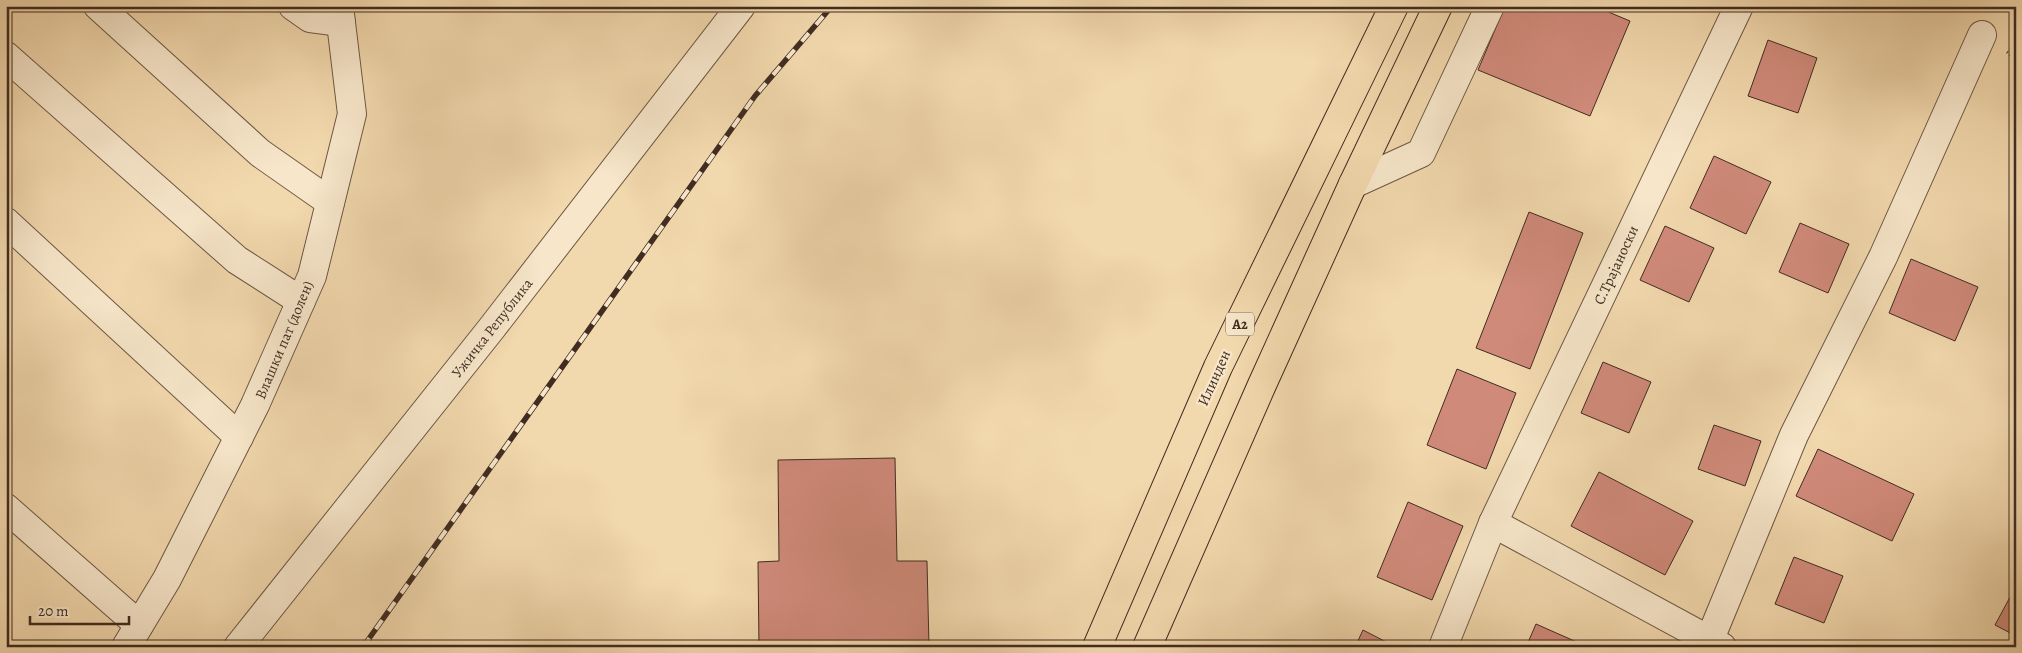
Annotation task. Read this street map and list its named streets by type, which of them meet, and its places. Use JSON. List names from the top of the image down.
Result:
{
  "streets": {
    "main road": ["A2", "Илинден"],
    "street": ["С.Трајаноски", "Ужичка Република", "Влашки пат (долен)"]
  },
  "scale_bar": "20 m"
}
